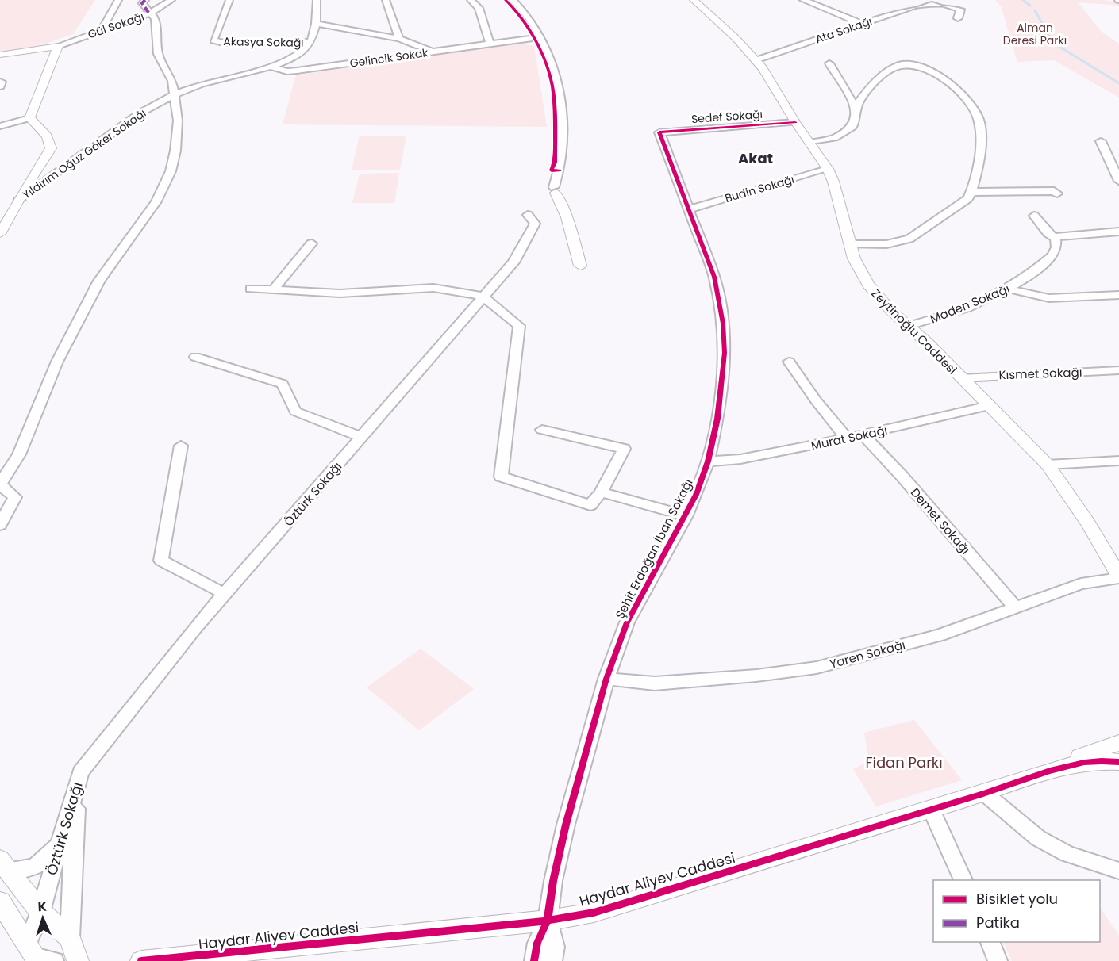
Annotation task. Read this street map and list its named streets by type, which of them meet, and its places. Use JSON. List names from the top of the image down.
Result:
{
  "streets": {
    "street": [
      "Gül Sokağı",
      "Ata Sokağı",
      "Akasya Sokağı",
      "Gelincik Sokak",
      "Sedef Sokağı",
      "Yıldırım Oğuz Göker Sokağı",
      "Budin Sokağı",
      "Maden Sokağı",
      "Zeytinoğlu Caddesi",
      "Kısmet Sokağı",
      "Murat Sokağı",
      "Öztürk Sokağı",
      "Demet Sokağı",
      "Şehit Erdoğan İban Sokağı",
      "Yaren Sokağı",
      "Haydar Aliyev Caddesi"
    ]
  },
  "crossings": [
    ["Ata Sokağı", "Zeytinoğlu Caddesi"],
    ["Akasya Sokağı", "Yıldırım Oğuz Göker Sokağı"],
    ["Gelincik Sokak", "Yıldırım Oğuz Göker Sokağı"],
    ["Sedef Sokağı", "Zeytinoğlu Caddesi"],
    ["Sedef Sokağı", "Şehit Erdoğan İban Sokağı"],
    ["Budin Sokağı", "Zeytinoğlu Caddesi"],
    ["Budin Sokağı", "Şehit Erdoğan İban Sokağı"],
    ["Maden Sokağı", "Zeytinoğlu Caddesi"],
    ["Zeytinoğlu Caddesi", "Kısmet Sokağı"],
    ["Zeytinoğlu Caddesi", "Murat Sokağı"],
    ["Zeytinoğlu Caddesi", "Yaren Sokağı"],
    ["Murat Sokağı", "Demet Sokağı"],
    ["Murat Sokağı", "Şehit Erdoğan İban Sokağı"],
    ["Demet Sokağı", "Yaren Sokağı"],
    ["Şehit Erdoğan İban Sokağı", "Yaren Sokağı"],
    ["Şehit Erdoğan İban Sokağı", "Haydar Aliyev Caddesi"]
  ],
  "districts": ["Akat"],
  "parks": ["Alman Deresi Parkı", "Fidan Parkı"],
  "legend": ["Bisiklet yolu", "Patika"],
  "north": "top"
}
